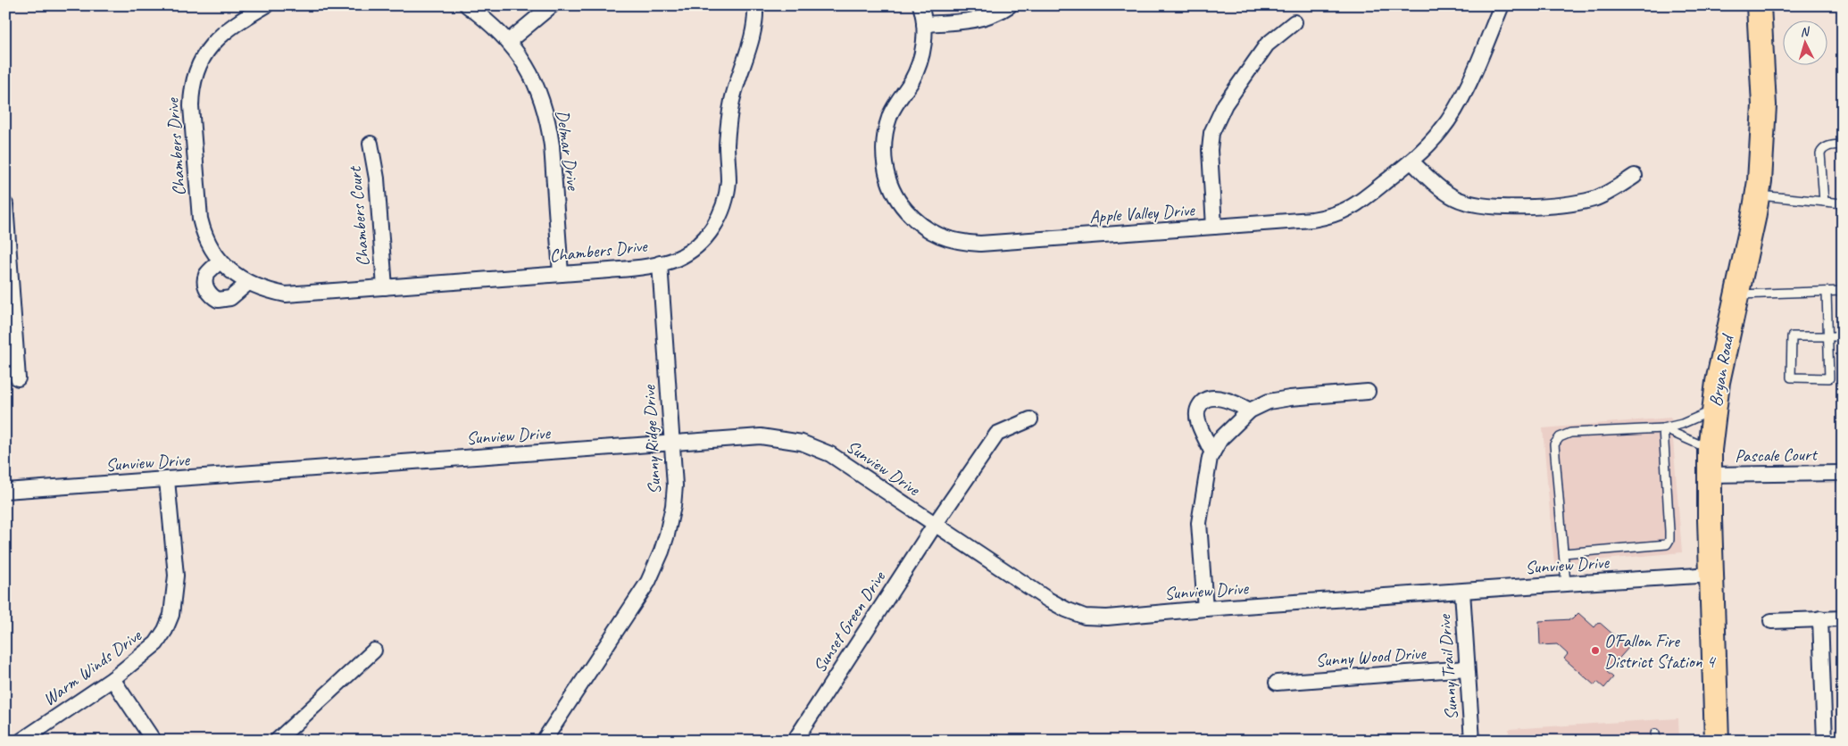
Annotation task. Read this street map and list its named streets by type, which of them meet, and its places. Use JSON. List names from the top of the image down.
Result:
{
  "streets": {
    "main road": ["Bryan Road"],
    "street": [
      "Chambers Drive",
      "Delmar Drive",
      "Apple Valley Drive",
      "Chambers Court",
      "Sunview Drive",
      "Sunny Ridge Drive",
      "Pascale Court",
      "Sunset Green Drive",
      "Sunny Wood Drive",
      "Warm Winds Drive",
      "Sunny Trail Drive"
    ]
  },
  "crossings": [
    ["Chambers Drive", "Delmar Drive"],
    ["Chambers Drive", "Chambers Court"],
    ["Chambers Drive", "Sunny Ridge Drive"],
    ["Bryan Road", "Sunview Drive"],
    ["Bryan Road", "Pascale Court"],
    ["Sunview Drive", "Sunny Ridge Drive"],
    ["Sunview Drive", "Sunset Green Drive"],
    ["Sunview Drive", "Warm Winds Drive"],
    ["Sunview Drive", "Sunny Trail Drive"],
    ["Sunny Wood Drive", "Sunny Trail Drive"]
  ],
  "places": ["O'Fallon Fire District Station 4"],
  "north": "top"
}
